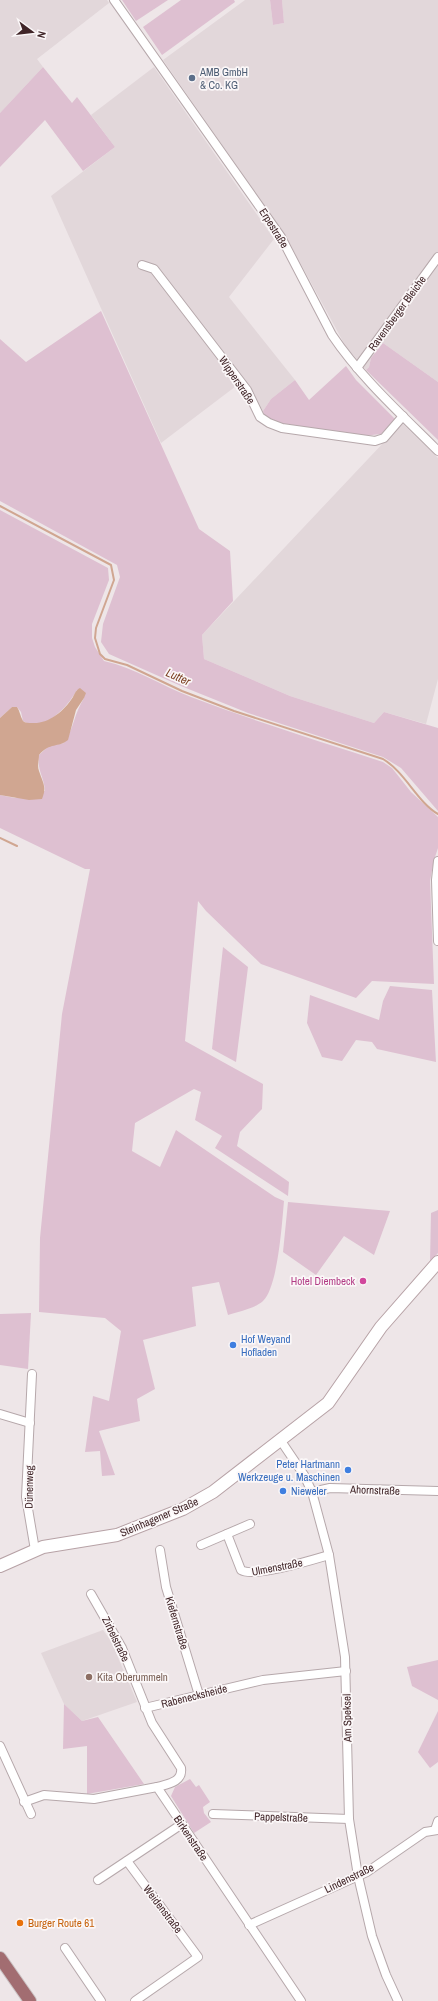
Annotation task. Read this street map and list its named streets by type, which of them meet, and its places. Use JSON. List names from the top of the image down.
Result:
{
  "streets": {
    "main road": ["Steinhagener Straße"],
    "street": [
      "Erpestraße",
      "Ravensberger Bleiche",
      "Wipperstraße",
      "Dünenweg",
      "Ahornstraße",
      "Ulmenstraße",
      "Kiefernstraße",
      "Zirbelstraße",
      "Rabenecksheide",
      "Am Speksel",
      "Pappelstraße",
      "Birkenstraße",
      "Lindenstraße",
      "Weidenstraße"
    ]
  },
  "crossings": [
    ["Erpestraße", "Ravensberger Bleiche"],
    ["Erpestraße", "Wipperstraße"],
    ["Dünenweg", "Steinhagener Straße"],
    ["Ahornstraße", "Am Speksel"],
    ["Steinhagener Straße", "Am Speksel"],
    ["Ulmenstraße", "Am Speksel"],
    ["Kiefernstraße", "Rabenecksheide"],
    ["Zirbelstraße", "Rabenecksheide"],
    ["Rabenecksheide", "Am Speksel"],
    ["Rabenecksheide", "Birkenstraße"],
    ["Am Speksel", "Pappelstraße"],
    ["Am Speksel", "Lindenstraße"],
    ["Birkenstraße", "Lindenstraße"]
  ],
  "water": ["Lutter"],
  "places": [
    "AMB GmbH & Co. KG",
    "Hotel Diembeck",
    "Hof Weyand Hofladen",
    "Peter Hartmann Werkzeuge u. Maschinen",
    "Nieweler",
    "Kita Oberummeln",
    "Burger Route 61"
  ],
  "north": "right"
}
